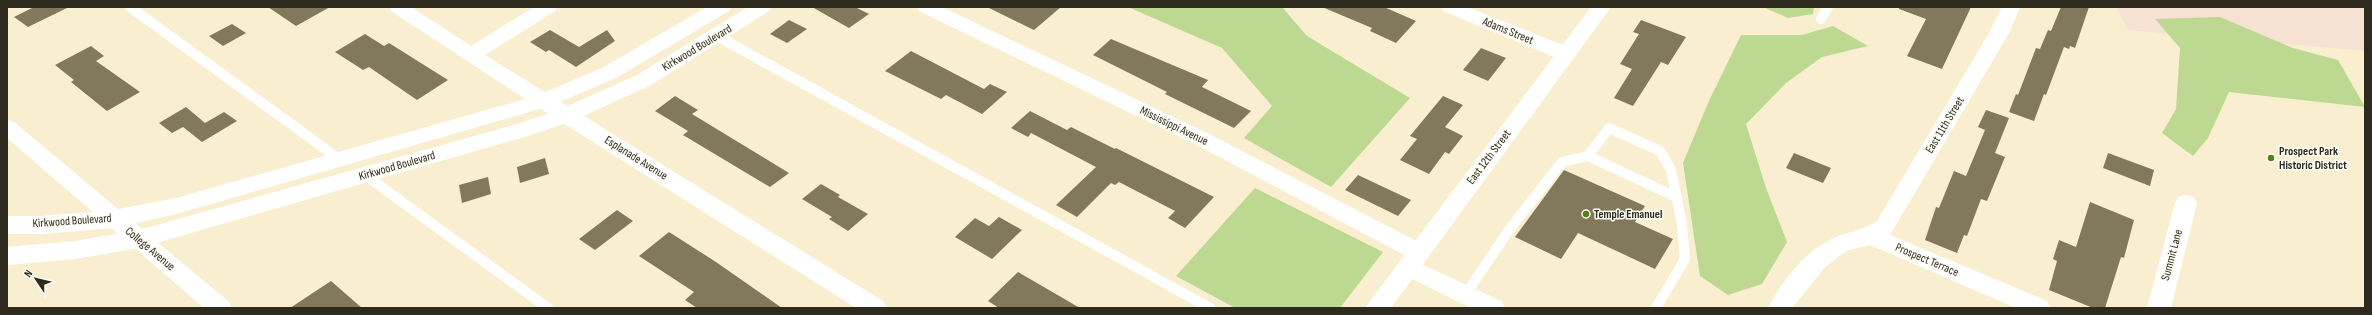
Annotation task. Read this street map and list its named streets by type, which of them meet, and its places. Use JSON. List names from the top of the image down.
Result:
{
  "streets": {
    "street": [
      "Adams Street",
      "Kirkwood Boulevard",
      "East 11th Street",
      "Mississippi Avenue",
      "East 12th Street",
      "Esplanade Avenue",
      "College Avenue",
      "Summit Lane",
      "Prospect Terrace"
    ]
  },
  "crossings": [
    ["Adams Street", "East 12th Street"],
    ["Kirkwood Boulevard", "Esplanade Avenue"],
    ["Kirkwood Boulevard", "College Avenue"],
    ["East 11th Street", "Prospect Terrace"],
    ["Mississippi Avenue", "East 12th Street"]
  ],
  "places": ["Prospect Park Historic District", "Temple Emanuel"],
  "north": "top left"
}
